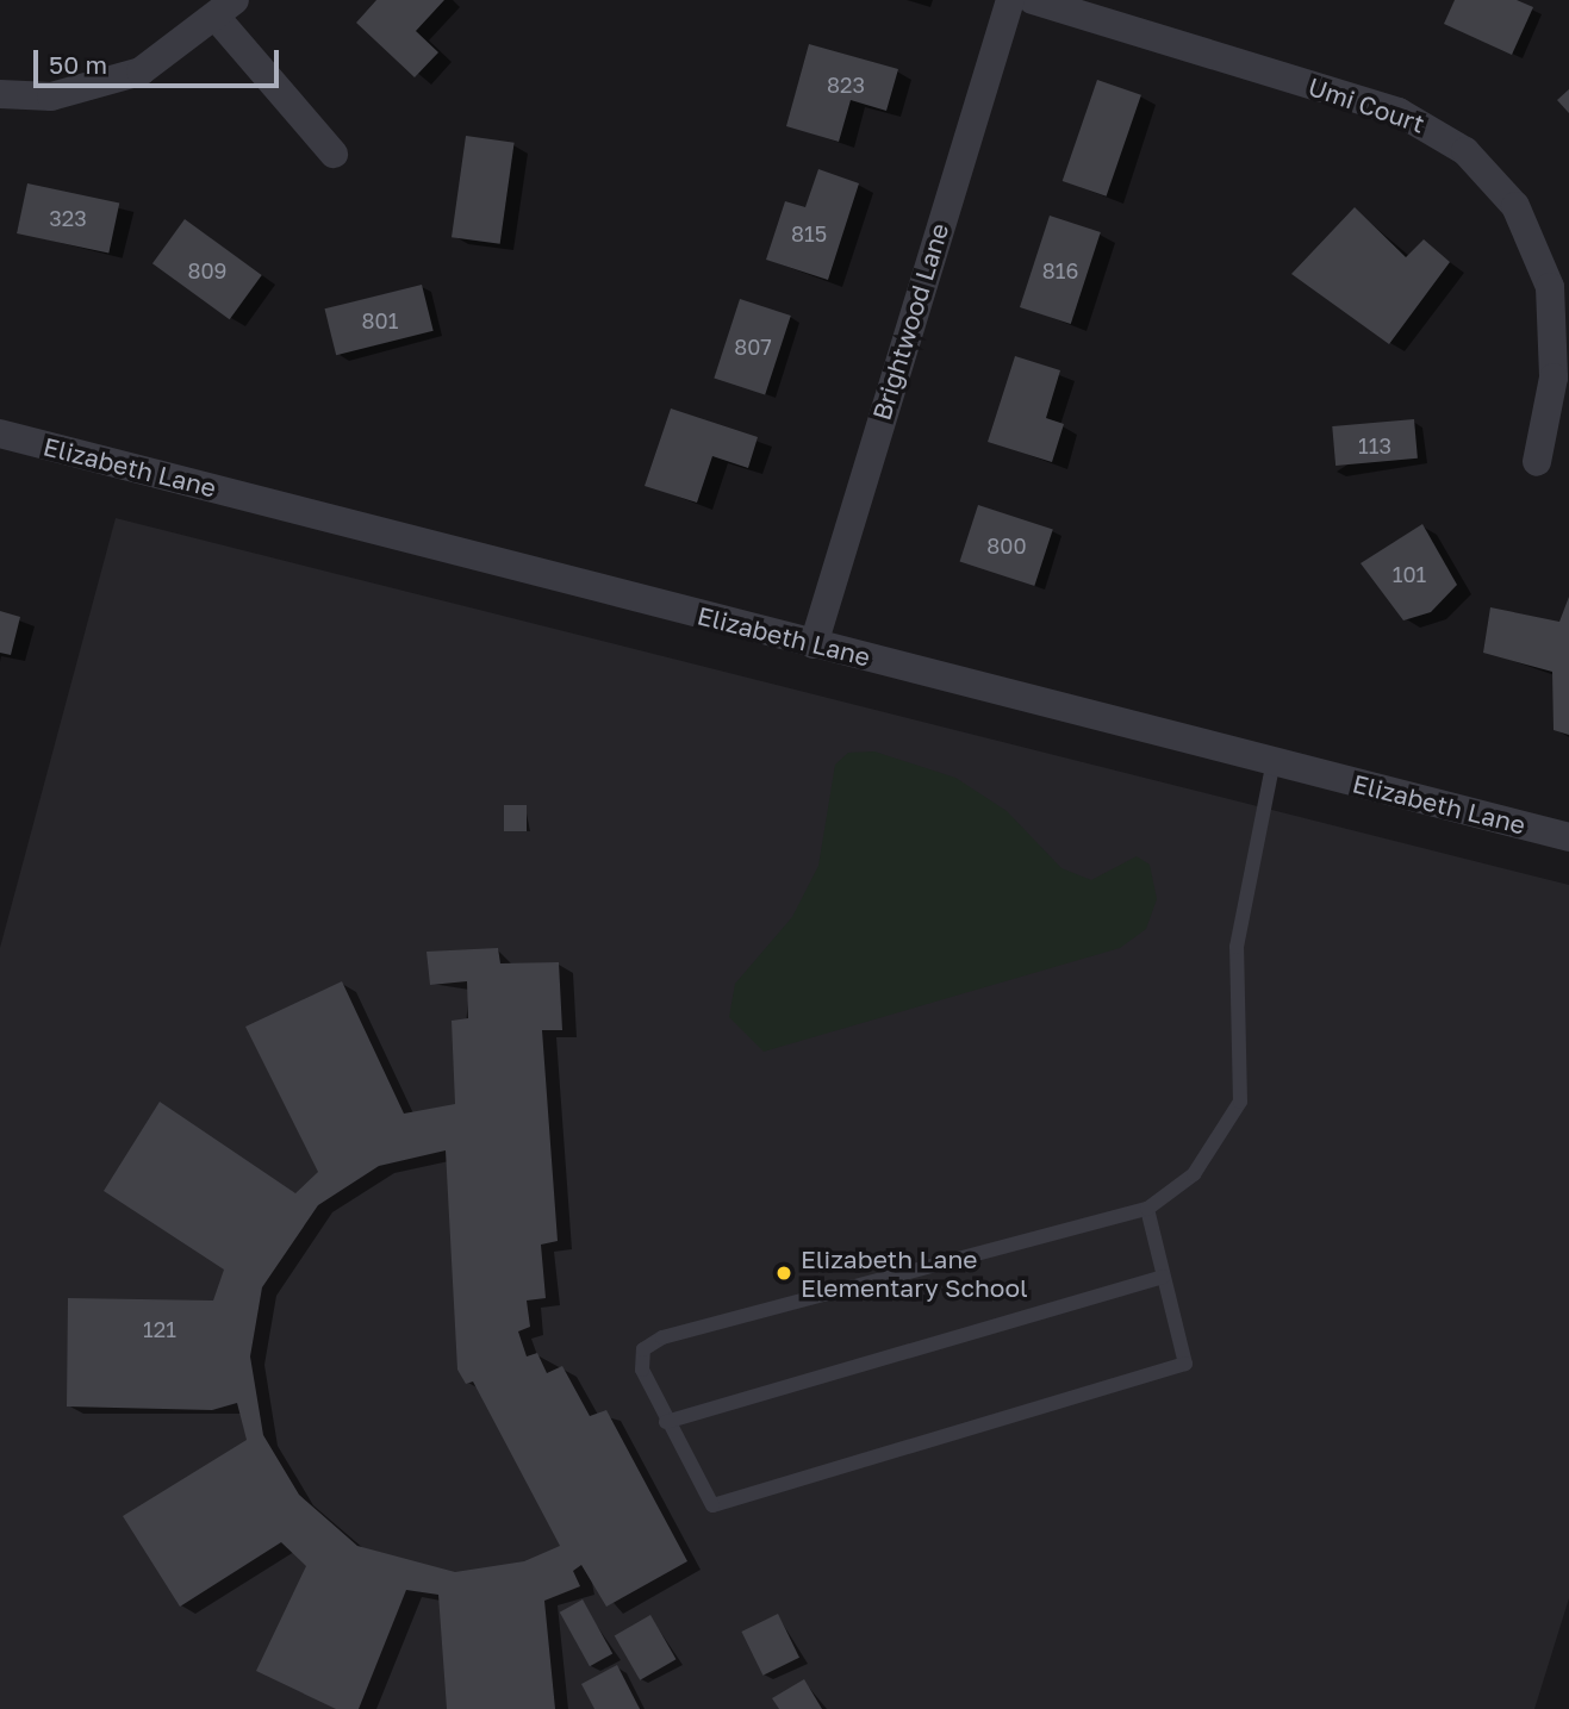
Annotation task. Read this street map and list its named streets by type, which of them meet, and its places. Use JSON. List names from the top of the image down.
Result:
{
  "streets": {
    "street": ["Umi Court", "Brightwood Lane", "Elizabeth Lane"]
  },
  "crossings": [
    ["Brightwood Lane", "Elizabeth Lane"]
  ],
  "places": ["Elizabeth Lane Elementary School"],
  "house_numbers": [
    "823",
    "323",
    "815",
    "809",
    "816",
    "801",
    "807",
    "113",
    "800",
    "101",
    "121"
  ],
  "scale_bar": "50 m"
}
